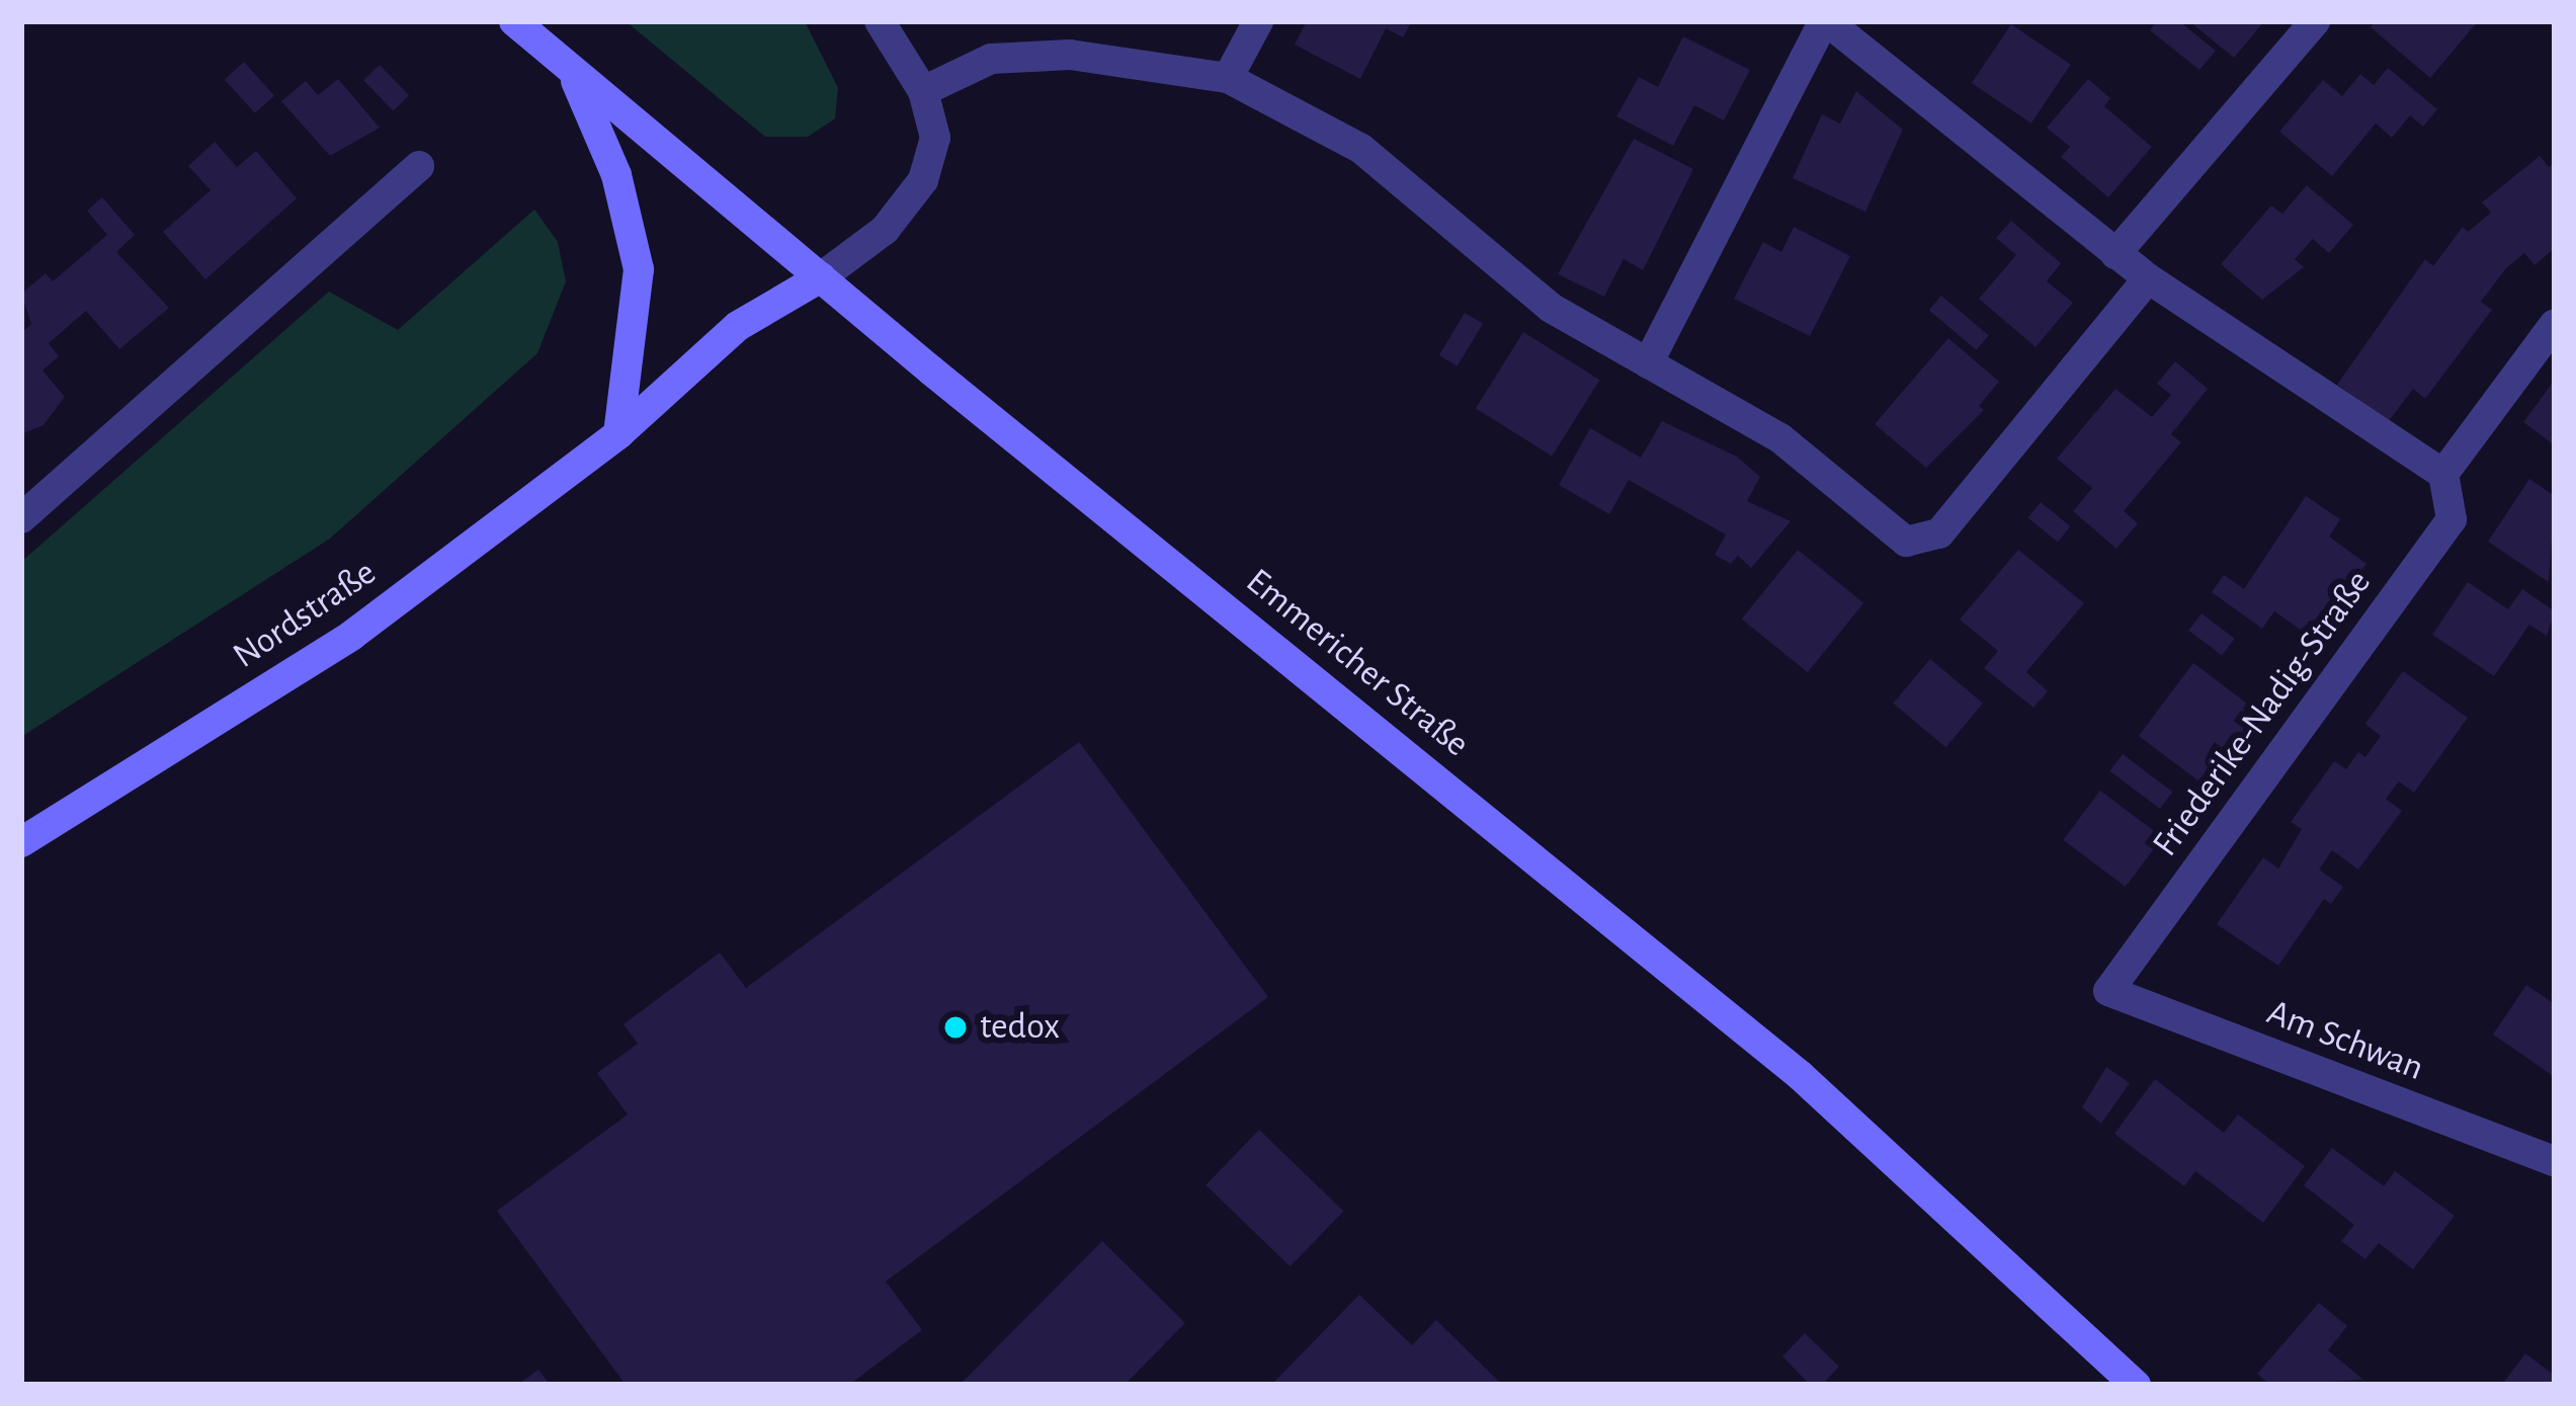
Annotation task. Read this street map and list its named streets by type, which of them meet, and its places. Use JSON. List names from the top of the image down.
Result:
{
  "streets": {
    "main road": ["Nordstraße", "Emmericher Straße"],
    "street": ["Friederike-Nadig-Straße", "Am Schwan"]
  },
  "crossings": [
    ["Nordstraße", "Emmericher Straße"],
    ["Friederike-Nadig-Straße", "Am Schwan"]
  ],
  "places": ["tedox"]
}
